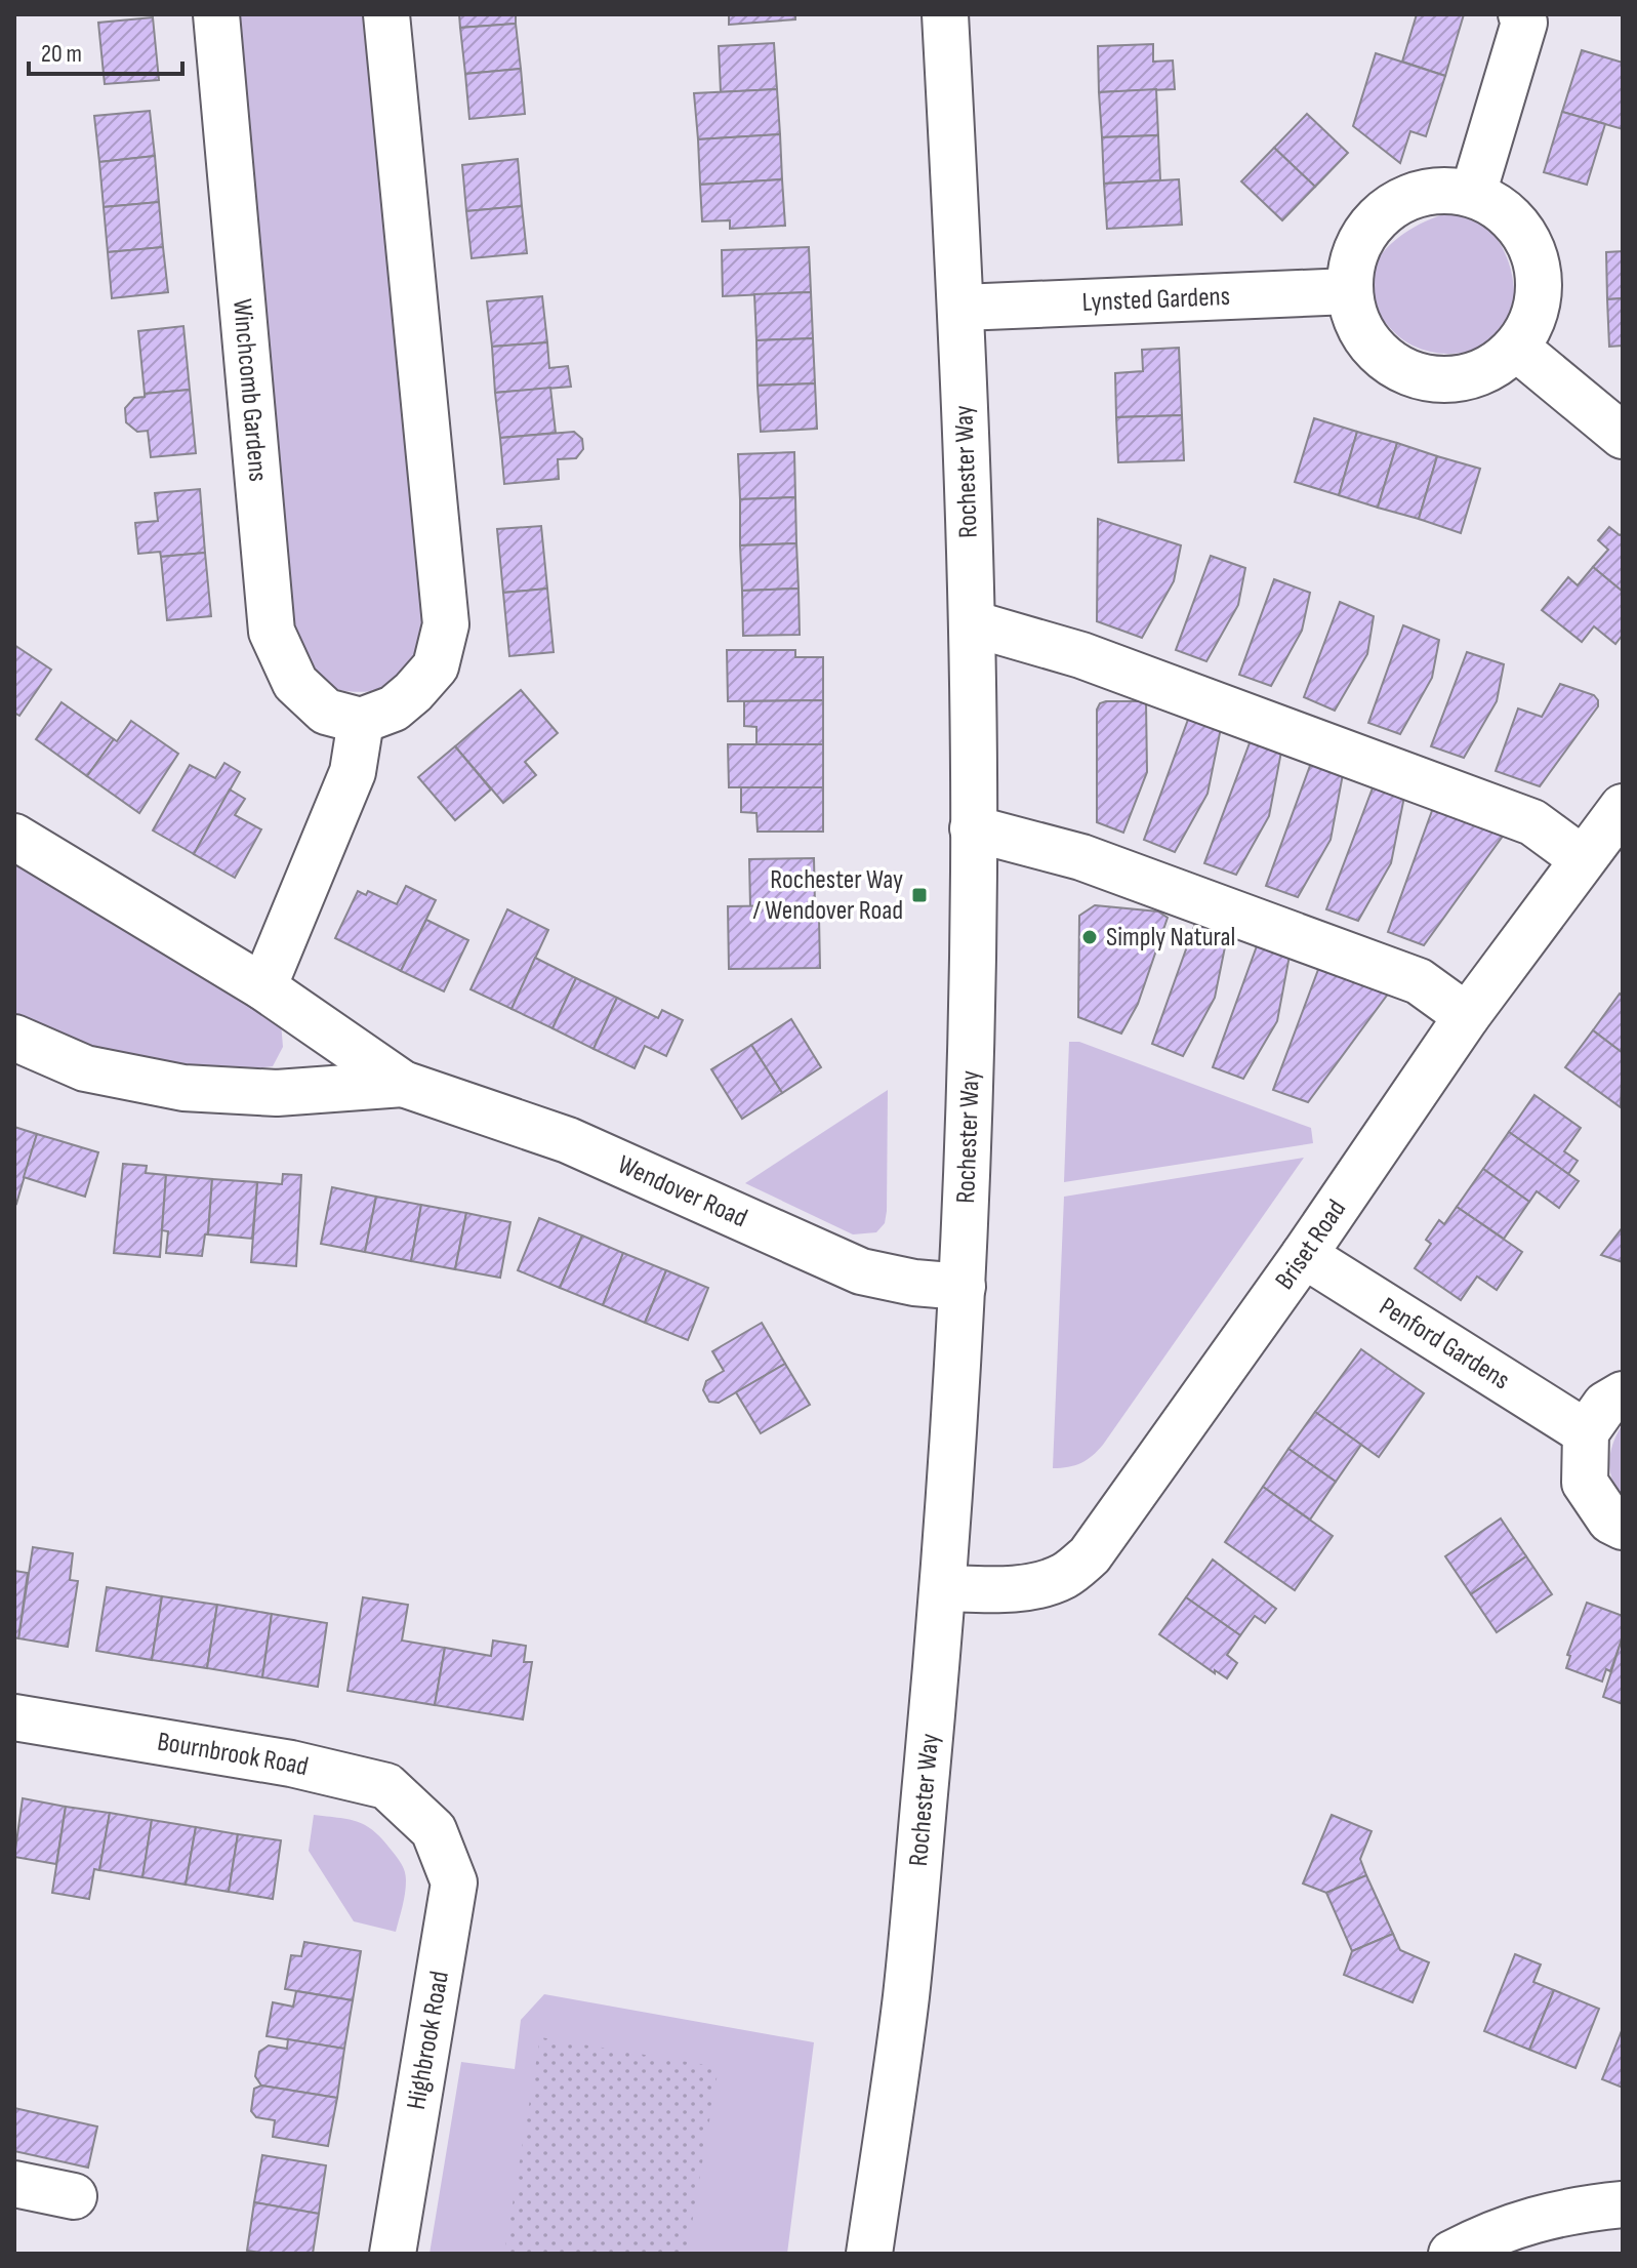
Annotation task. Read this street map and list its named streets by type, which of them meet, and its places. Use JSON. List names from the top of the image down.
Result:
{
  "streets": {
    "street": [
      "Lynsted Gardens",
      "Winchcomb Gardens",
      "Rochester Way",
      "Wendover Road",
      "Briset Road",
      "Penford Gardens",
      "Bournbrook Road",
      "Highbrook Road"
    ]
  },
  "crossings": [
    ["Lynsted Gardens", "Rochester Way"],
    ["Rochester Way", "Wendover Road"],
    ["Rochester Way", "Briset Road"],
    ["Briset Road", "Penford Gardens"],
    ["Bournbrook Road", "Highbrook Road"]
  ],
  "places": {
    "transit": ["Rochester Way / Wendover Road"],
    "other": ["Simply Natural"]
  },
  "scale_bar": "20 m"
}
